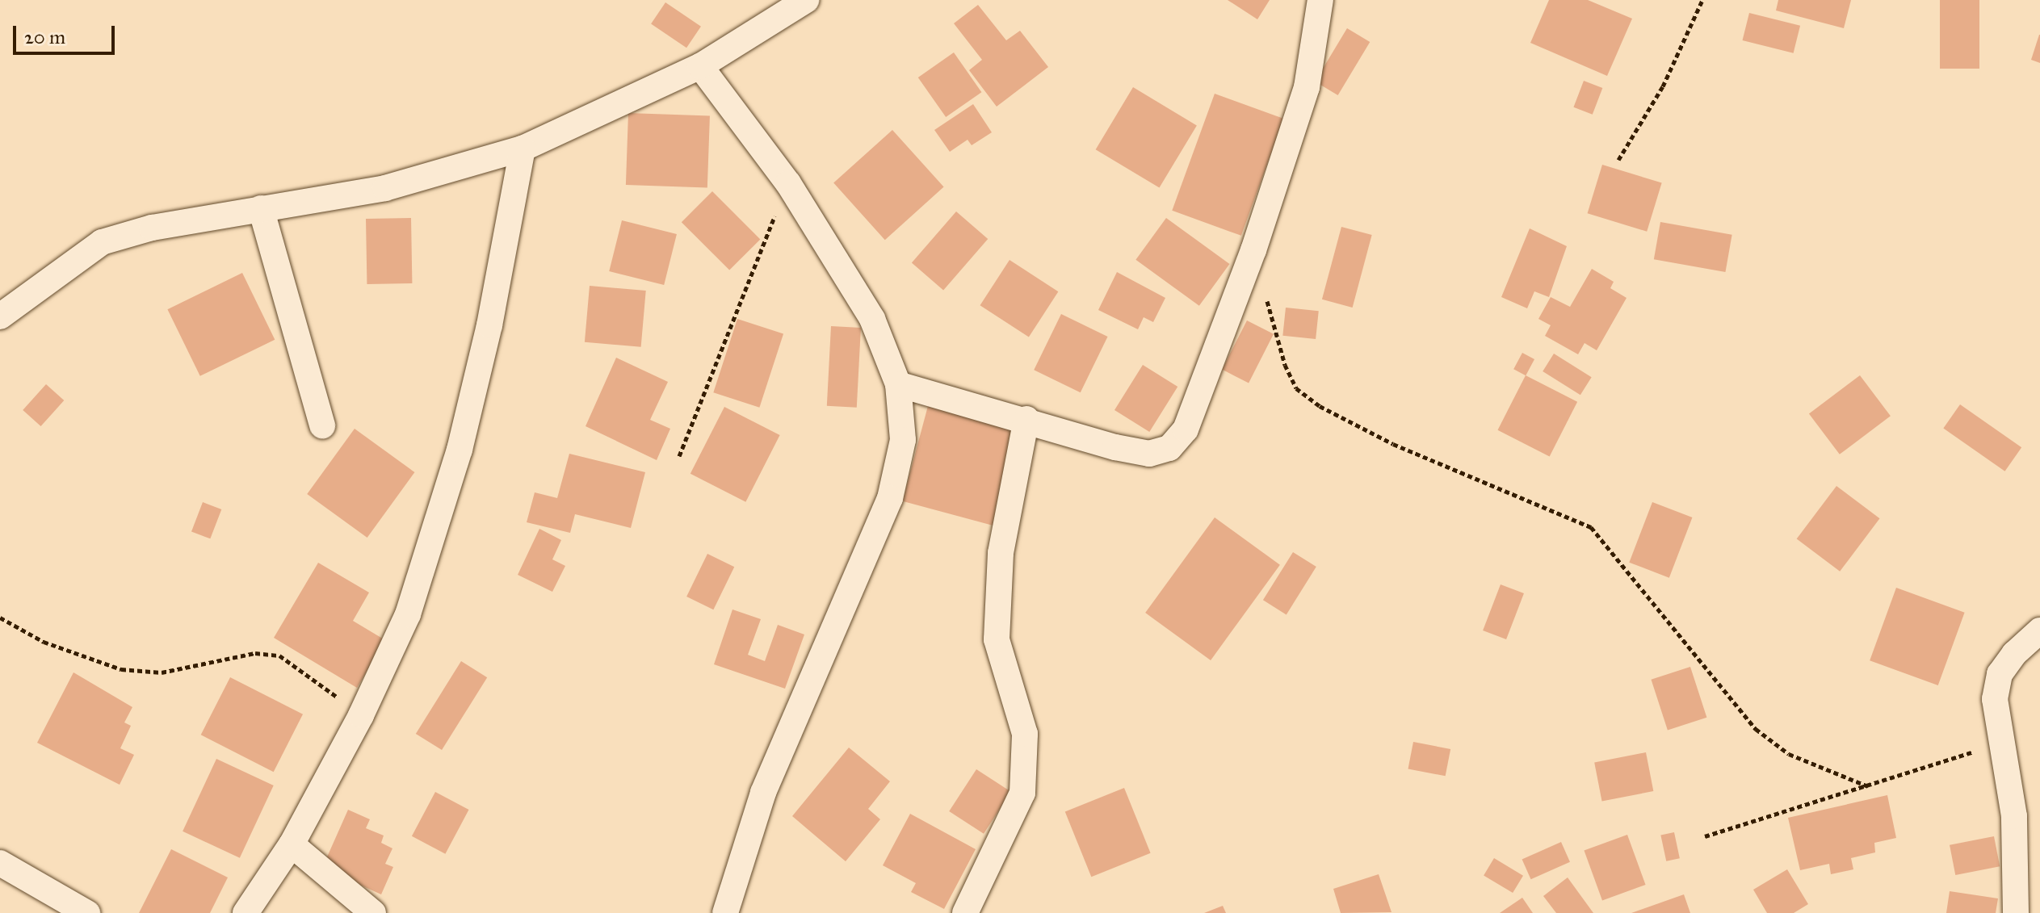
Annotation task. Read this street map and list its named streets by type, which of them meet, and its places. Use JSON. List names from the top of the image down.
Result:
{
  "scale_bar": "20 m"
}
